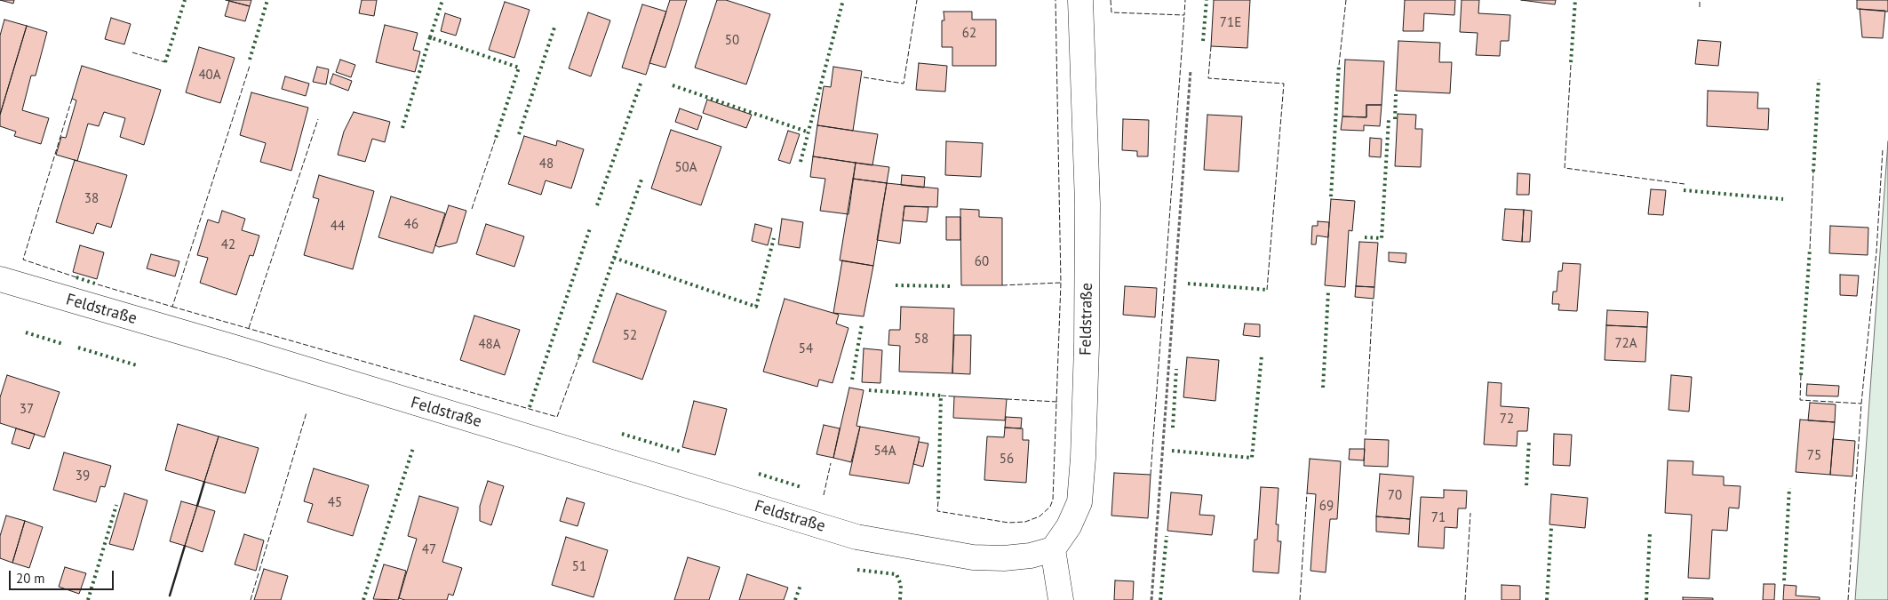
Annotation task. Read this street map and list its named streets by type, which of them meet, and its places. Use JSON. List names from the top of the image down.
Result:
{
  "streets": {
    "street": ["Feldstraße"]
  },
  "house_numbers": [
    "71E",
    "62",
    "50",
    "40A",
    "48",
    "50A",
    "38",
    "46",
    "44",
    "42",
    "60",
    "52",
    "58",
    "72A",
    "48A",
    "54",
    "37",
    "72",
    "54A",
    "75",
    "56",
    "39",
    "70",
    "45",
    "69",
    "71",
    "47",
    "51"
  ],
  "scale_bar": "20 m"
}
